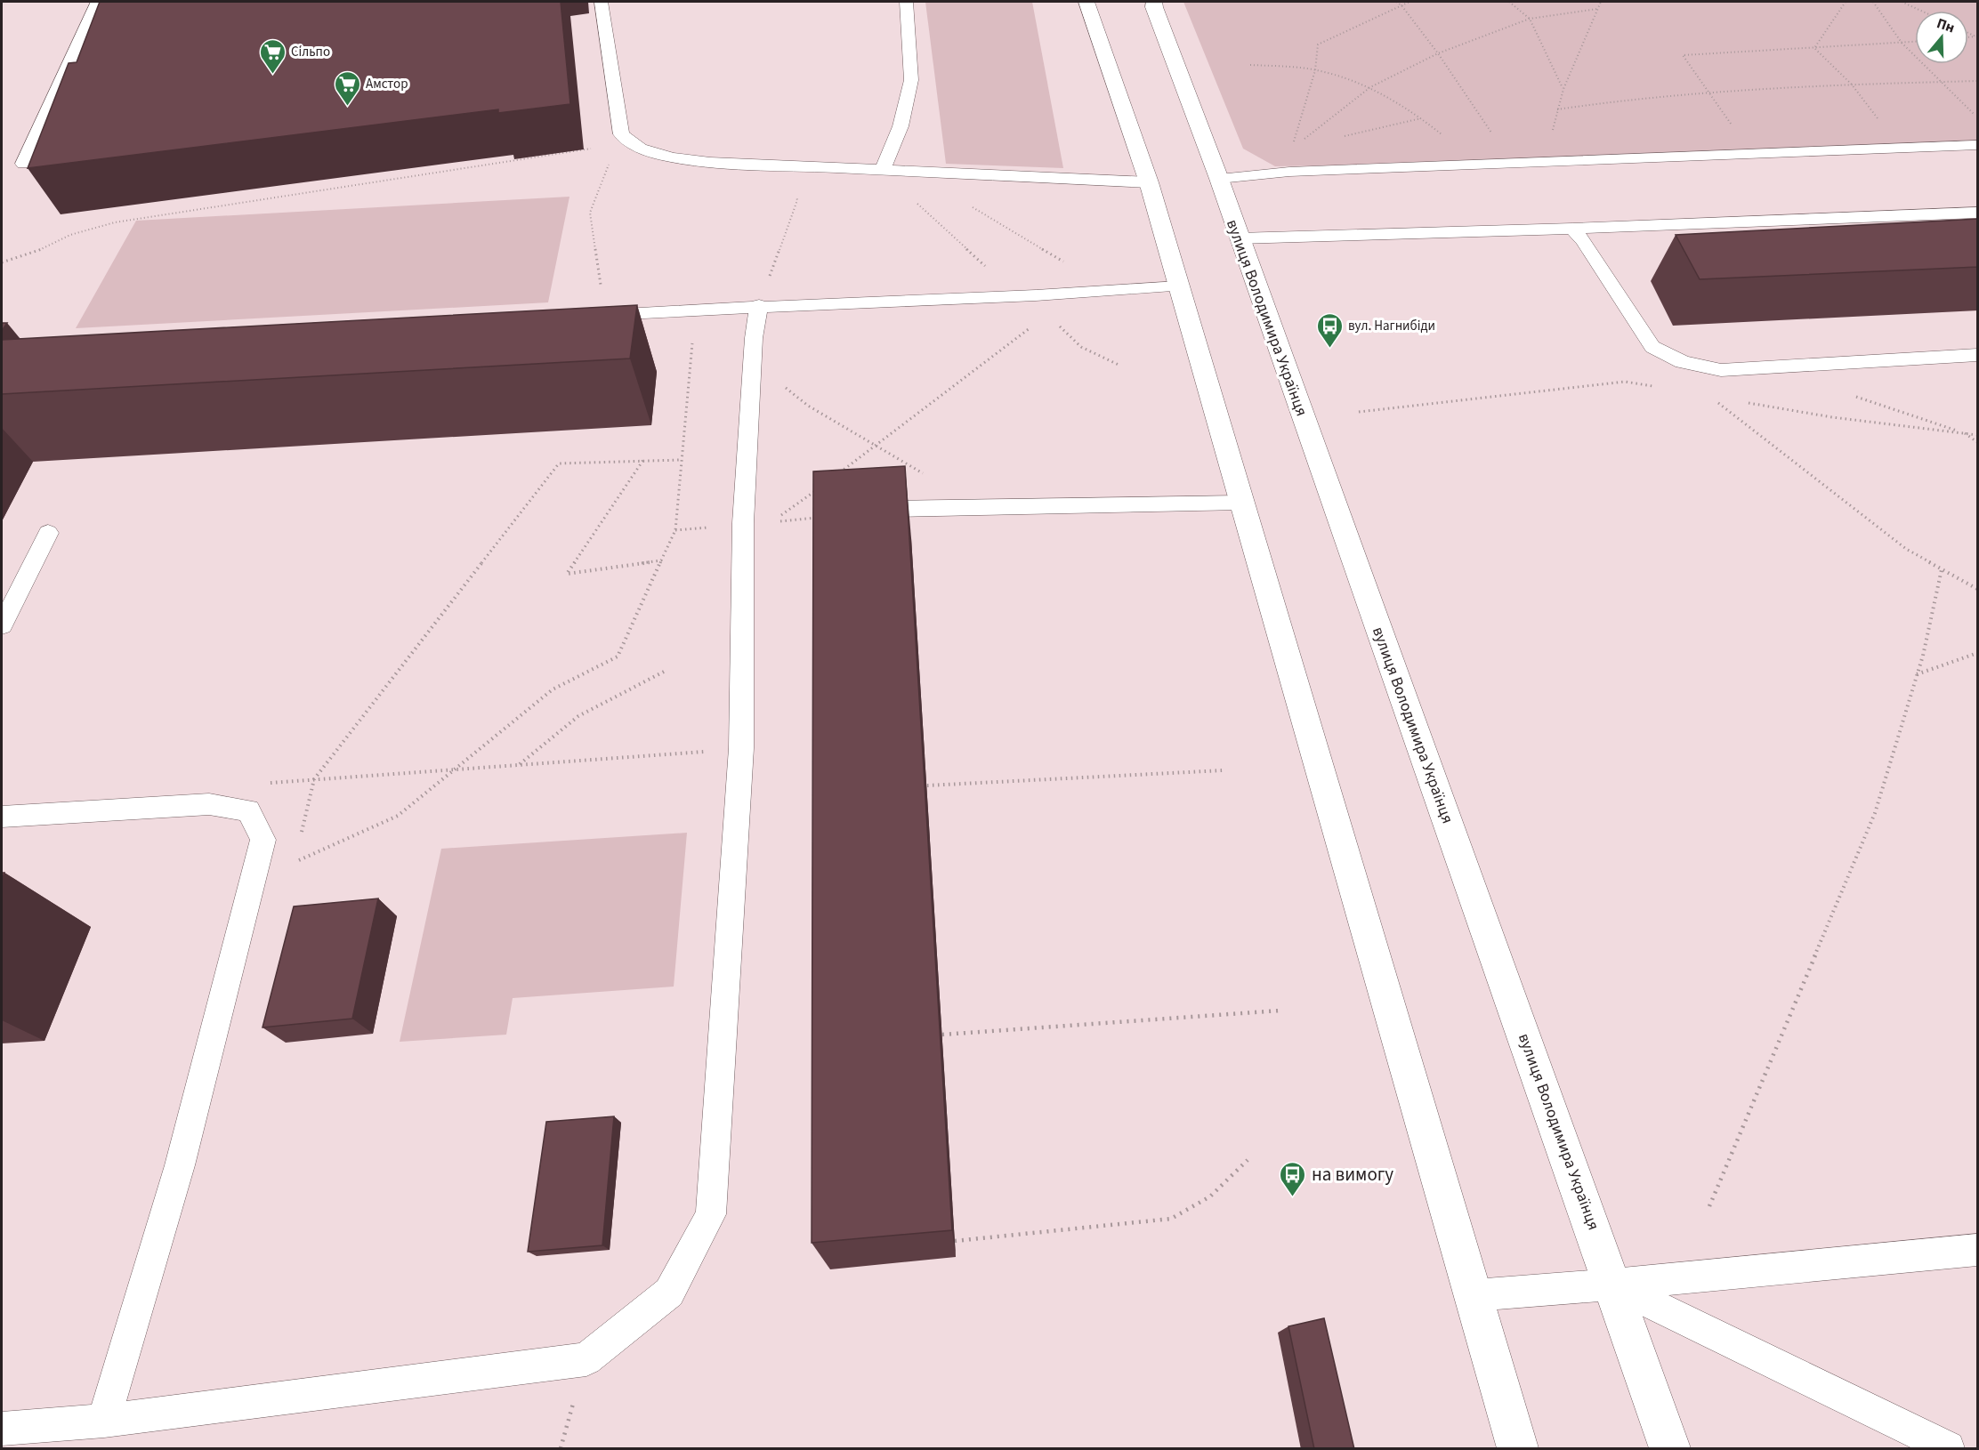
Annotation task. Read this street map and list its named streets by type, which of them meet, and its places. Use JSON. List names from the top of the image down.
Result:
{
  "streets": {
    "street": ["вулиця Володимира Українця"]
  },
  "places": {
    "supermarket": ["Сільпо", "Амстор"],
    "bus stop": ["вул. Нагнибіди", "на вимогу"]
  },
  "north": "top"
}
